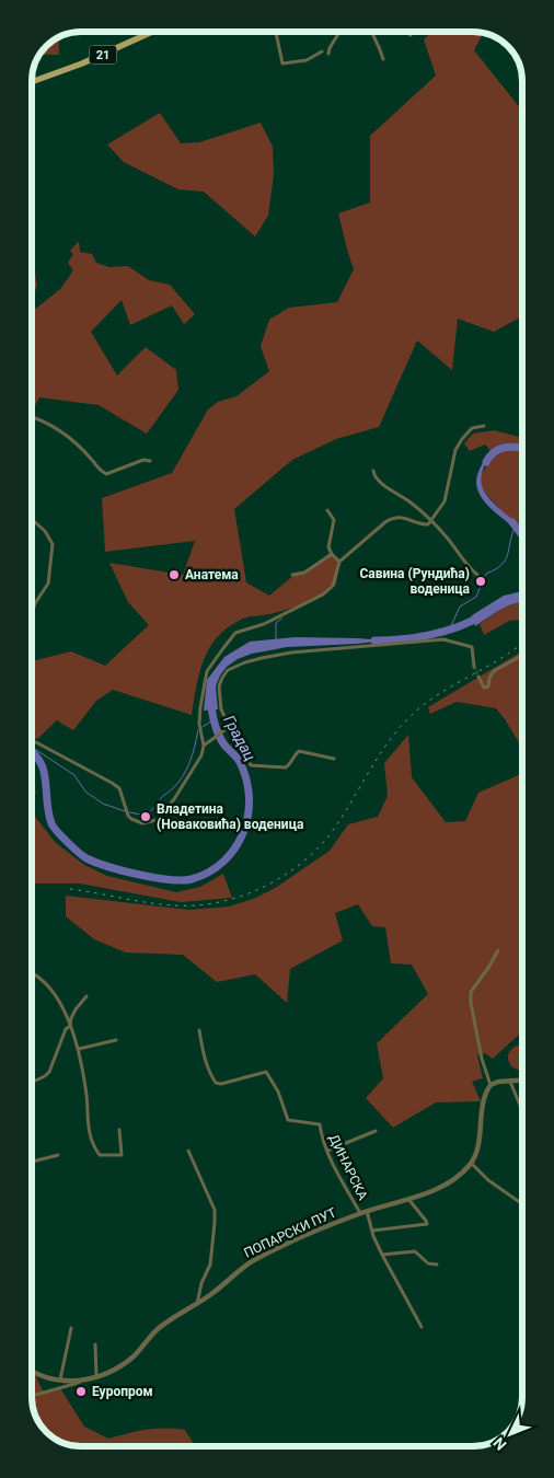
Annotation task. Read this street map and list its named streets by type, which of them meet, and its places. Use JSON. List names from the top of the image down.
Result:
{
  "streets": {
    "main road": ["21"],
    "street": ["ДИНАРСКА", "ПОПАРСКИ ПУТ"]
  },
  "crossings": [
    ["ДИНАРСКА", "ПОПАРСКИ ПУТ"]
  ],
  "water": ["Градац"],
  "places": [
    "Анатема",
    "Савина (Рундића) воденица",
    "Владетина (Новаковића) воденица",
    "Еуропром"
  ],
  "north": "bottom left"
}
